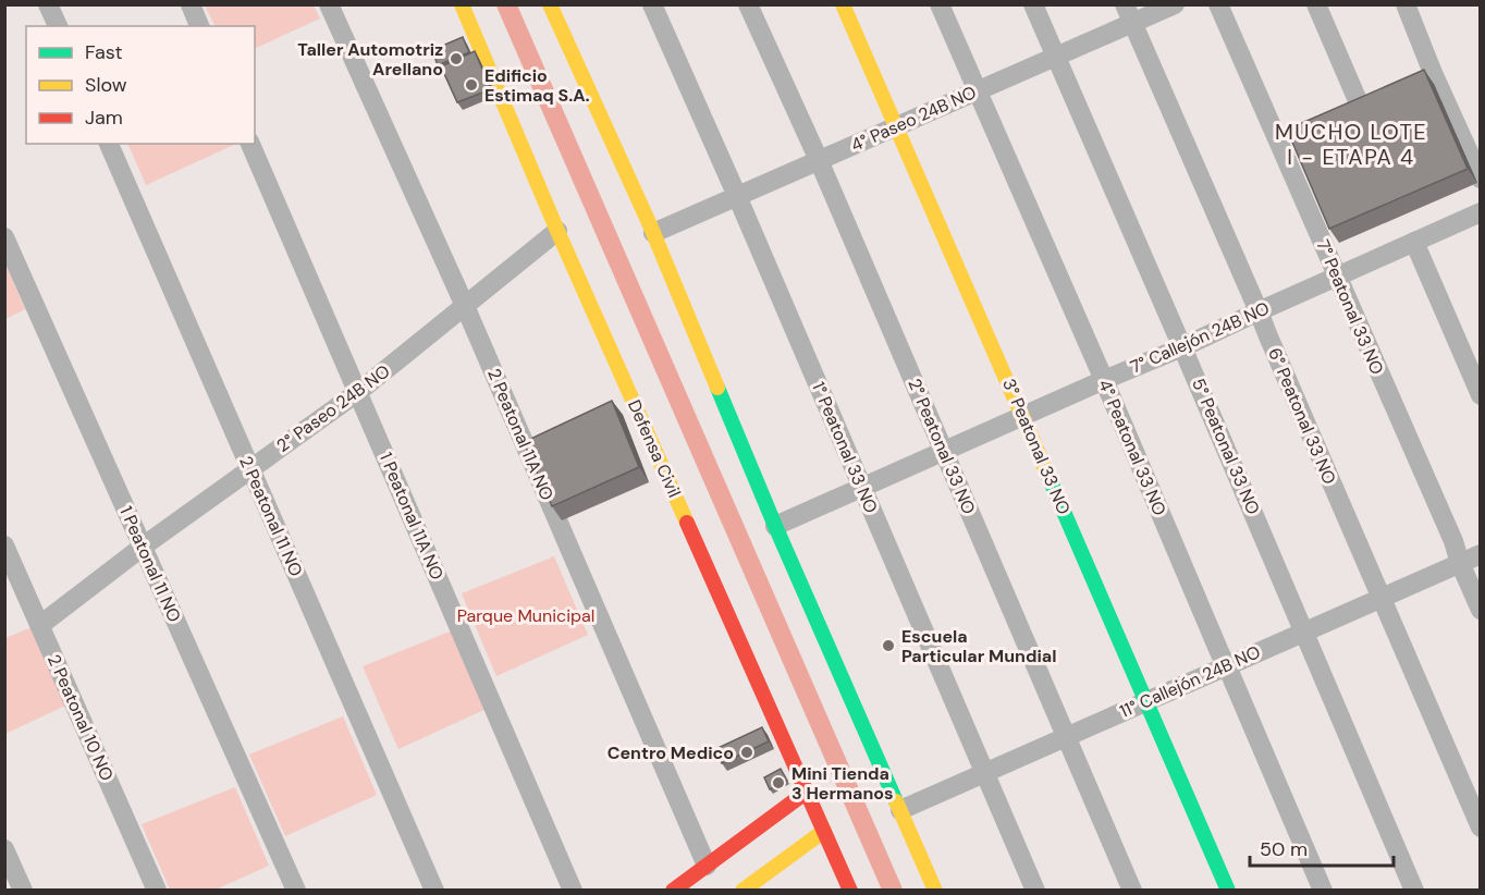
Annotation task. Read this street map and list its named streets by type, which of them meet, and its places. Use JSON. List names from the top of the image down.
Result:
{
  "streets": {
    "street": [
      "4° Paseo 24B NO",
      "7° Peatonal 33 NO",
      "7° Callejón 24B NO",
      "2° Paseo 24B NO",
      "6° Peatonal 33 NO",
      "2 Peatonal 11A NO",
      "2° Peatonal 33 NO",
      "3° Peatonal 33 NO",
      "5° Peatonal 33 NO",
      "1° Peatonal 33 NO",
      "4° Peatonal 33 NO",
      "Defensa Civil",
      "2 Peatonal 11 NO",
      "1 Peatonal 11A NO",
      "1 Peatonal 11 NO",
      "11° Callejón 24B NO",
      "2 Peatonal 10 NO"
    ]
  },
  "crossings": [
    ["4° Paseo 24B NO", "6° Peatonal 33 NO"],
    ["4° Paseo 24B NO", "2° Peatonal 33 NO"],
    ["4° Paseo 24B NO", "3° Peatonal 33 NO"],
    ["4° Paseo 24B NO", "5° Peatonal 33 NO"],
    ["4° Paseo 24B NO", "1° Peatonal 33 NO"],
    ["4° Paseo 24B NO", "4° Peatonal 33 NO"],
    ["7° Peatonal 33 NO", "7° Callejón 24B NO"],
    ["7° Peatonal 33 NO", "11° Callejón 24B NO"],
    ["7° Callejón 24B NO", "6° Peatonal 33 NO"],
    ["7° Callejón 24B NO", "2° Peatonal 33 NO"],
    ["7° Callejón 24B NO", "3° Peatonal 33 NO"],
    ["7° Callejón 24B NO", "5° Peatonal 33 NO"],
    ["7° Callejón 24B NO", "1° Peatonal 33 NO"],
    ["7° Callejón 24B NO", "4° Peatonal 33 NO"],
    ["2° Paseo 24B NO", "2 Peatonal 11A NO"],
    ["2° Paseo 24B NO", "Defensa Civil"],
    ["2° Paseo 24B NO", "2 Peatonal 11 NO"],
    ["2° Paseo 24B NO", "1 Peatonal 11A NO"],
    ["2° Paseo 24B NO", "1 Peatonal 11 NO"],
    ["2° Paseo 24B NO", "2 Peatonal 10 NO"],
    ["6° Peatonal 33 NO", "11° Callejón 24B NO"],
    ["2° Peatonal 33 NO", "11° Callejón 24B NO"],
    ["3° Peatonal 33 NO", "11° Callejón 24B NO"],
    ["5° Peatonal 33 NO", "11° Callejón 24B NO"],
    ["1° Peatonal 33 NO", "11° Callejón 24B NO"],
    ["4° Peatonal 33 NO", "11° Callejón 24B NO"]
  ],
  "districts": ["MUCHO LOTE I - ETAPA 4"],
  "parks": ["Parque Municipal"],
  "places": [
    "Taller Automotriz Arellano",
    "Edificio Estimaq S.A.",
    "Escuela Particular Mundial",
    "Centro Medico",
    "Mini Tienda 3 Hermanos"
  ],
  "legend": ["Fast", "Slow", "Jam"],
  "scale_bar": "50 m"
}
